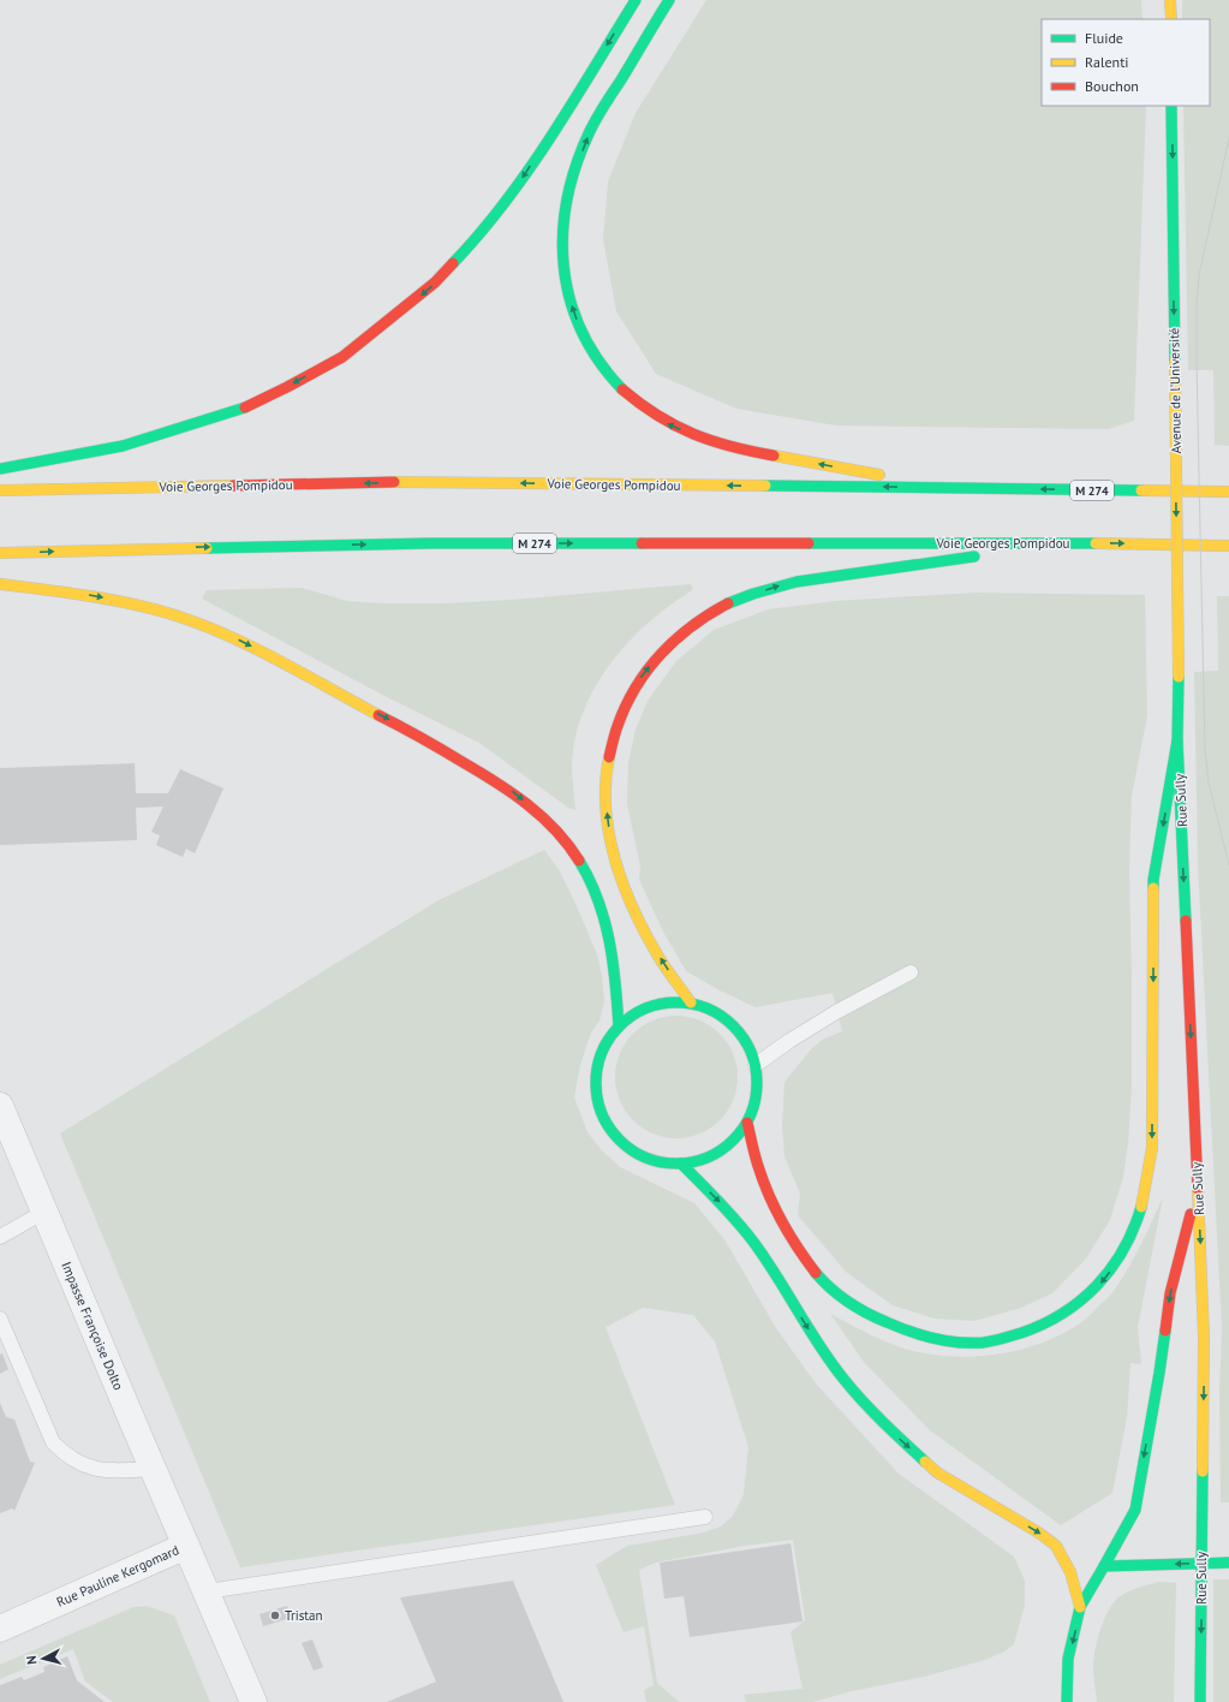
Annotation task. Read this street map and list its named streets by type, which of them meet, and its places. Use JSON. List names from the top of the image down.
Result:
{
  "streets": {
    "main road": [
      "Avenue de l'Université",
      "Voie Georges Pompidou",
      "M 274",
      "Rue Sully"
    ],
    "street": ["Impasse Françoise Dolto", "Rue Pauline Kergomard"]
  },
  "crossings": [
    ["Avenue de l'Université", "Rue Sully"],
    ["Impasse Françoise Dolto", "Rue Pauline Kergomard"]
  ],
  "one_way": ["Avenue de l'Université"],
  "places": ["Tristan"],
  "legend": ["Fluide", "Ralenti", "Bouchon"],
  "north": "left"
}
